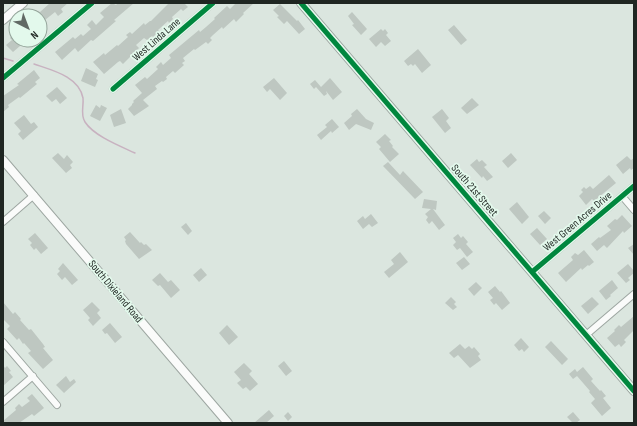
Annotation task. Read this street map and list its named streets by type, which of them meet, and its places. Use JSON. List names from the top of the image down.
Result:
{
  "streets": {
    "street": [
      "West Linda Lane",
      "South 21st Street",
      "West Green Acres Drive",
      "South Dixieland Road"
    ]
  },
  "crossings": [
    ["South 21st Street", "West Green Acres Drive"]
  ],
  "north": "bottom right"
}
